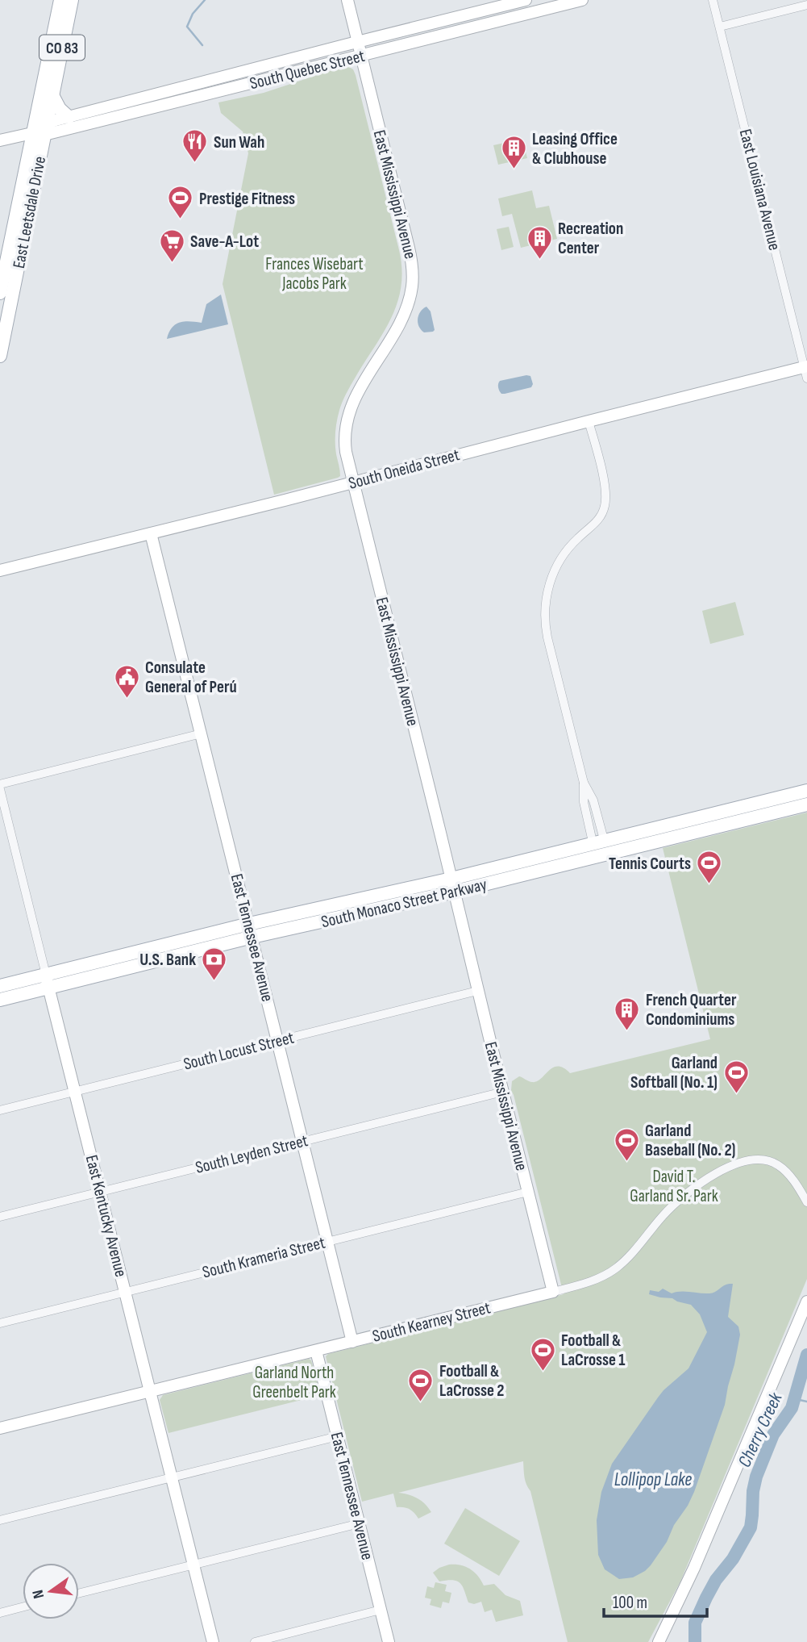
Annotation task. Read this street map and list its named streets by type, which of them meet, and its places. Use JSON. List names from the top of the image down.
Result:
{
  "streets": {
    "main road": ["CO 83", "East Leetsdale Drive", "South Monaco Street Parkway"],
    "street": [
      "South Quebec Street",
      "East Louisiana Avenue",
      "East Mississippi Avenue",
      "South Oneida Street",
      "East Tennessee Avenue",
      "South Locust Street",
      "South Leyden Street",
      "East Kentucky Avenue",
      "South Krameria Street",
      "South Kearney Street"
    ]
  },
  "crossings": [
    ["CO 83", "South Quebec Street"],
    ["CO 83", "East Leetsdale Drive"],
    ["South Quebec Street", "East Mississippi Avenue"],
    ["South Quebec Street", "East Leetsdale Drive"],
    ["East Louisiana Avenue", "South Oneida Street"],
    ["East Mississippi Avenue", "South Oneida Street"],
    ["East Mississippi Avenue", "South Monaco Street Parkway"],
    ["East Mississippi Avenue", "South Locust Street"],
    ["East Mississippi Avenue", "South Leyden Street"],
    ["East Mississippi Avenue", "South Krameria Street"],
    ["East Mississippi Avenue", "South Kearney Street"],
    ["South Oneida Street", "East Tennessee Avenue"],
    ["South Monaco Street Parkway", "East Tennessee Avenue"],
    ["South Monaco Street Parkway", "East Kentucky Avenue"],
    ["East Tennessee Avenue", "South Locust Street"],
    ["East Tennessee Avenue", "South Leyden Street"],
    ["East Tennessee Avenue", "South Krameria Street"],
    ["East Tennessee Avenue", "South Kearney Street"],
    ["South Locust Street", "East Kentucky Avenue"],
    ["South Leyden Street", "East Kentucky Avenue"],
    ["East Kentucky Avenue", "South Krameria Street"],
    ["East Kentucky Avenue", "South Kearney Street"]
  ],
  "water": ["Cherry Creek", "Lollipop Lake"],
  "parks": ["Frances Wisebart Jacobs Park", "David T. Garland Sr. Park", "Garland North Greenbelt Park"],
  "places": {
    "restaurant": ["Sun Wah"],
    "building": ["Leasing Office & Clubhouse", "Recreation Center", "French Quarter Condominiums"],
    "sports": [
      "Prestige Fitness",
      "Tennis Courts",
      "Garland Softball (No. 1)",
      "Garland Baseball (No. 2)",
      "Football & LaCrosse 1",
      "Football & LaCrosse 2"
    ],
    "supermarket": ["Save-A-Lot"],
    "public building": ["Consulate General of Perú"],
    "bank": ["U.S. Bank"]
  },
  "scale_bar": "100 m",
  "north": "left"
}
